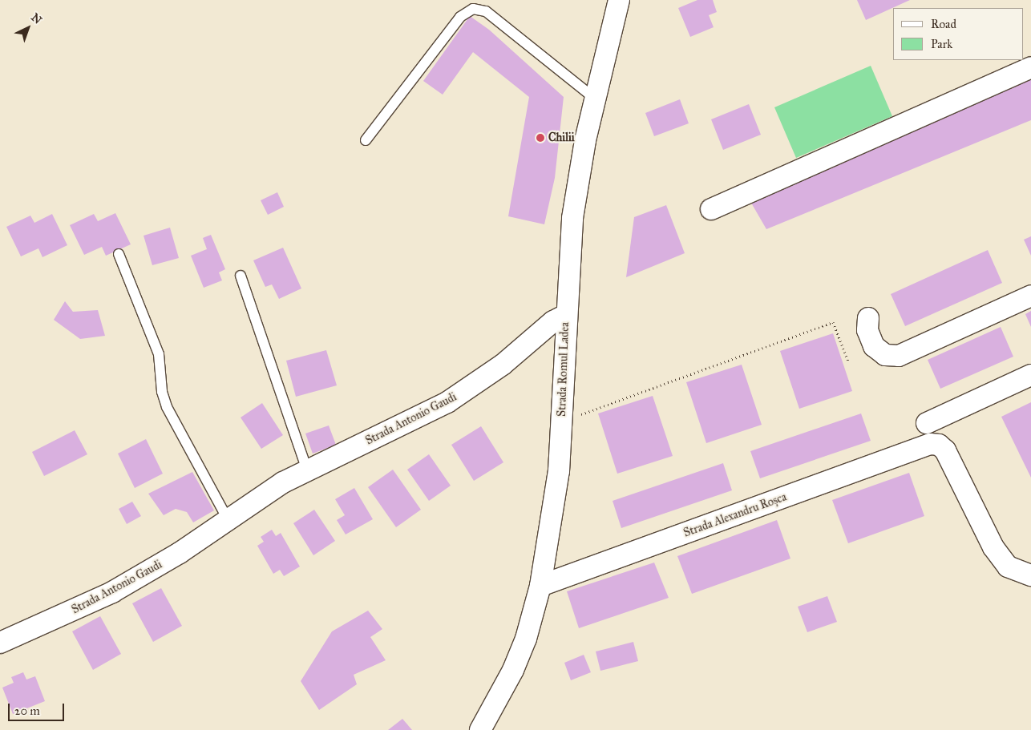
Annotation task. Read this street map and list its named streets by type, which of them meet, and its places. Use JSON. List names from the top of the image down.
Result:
{
  "streets": {
    "street": ["Strada Romul Ladea", "Strada Antonio Gaudi", "Strada Alexandru Roșca"]
  },
  "crossings": [
    ["Strada Romul Ladea", "Strada Antonio Gaudi"],
    ["Strada Romul Ladea", "Strada Alexandru Roșca"]
  ],
  "places": ["Chilii"],
  "legend": ["Road", "Park"],
  "scale_bar": "20 m",
  "north": "top right"
}
